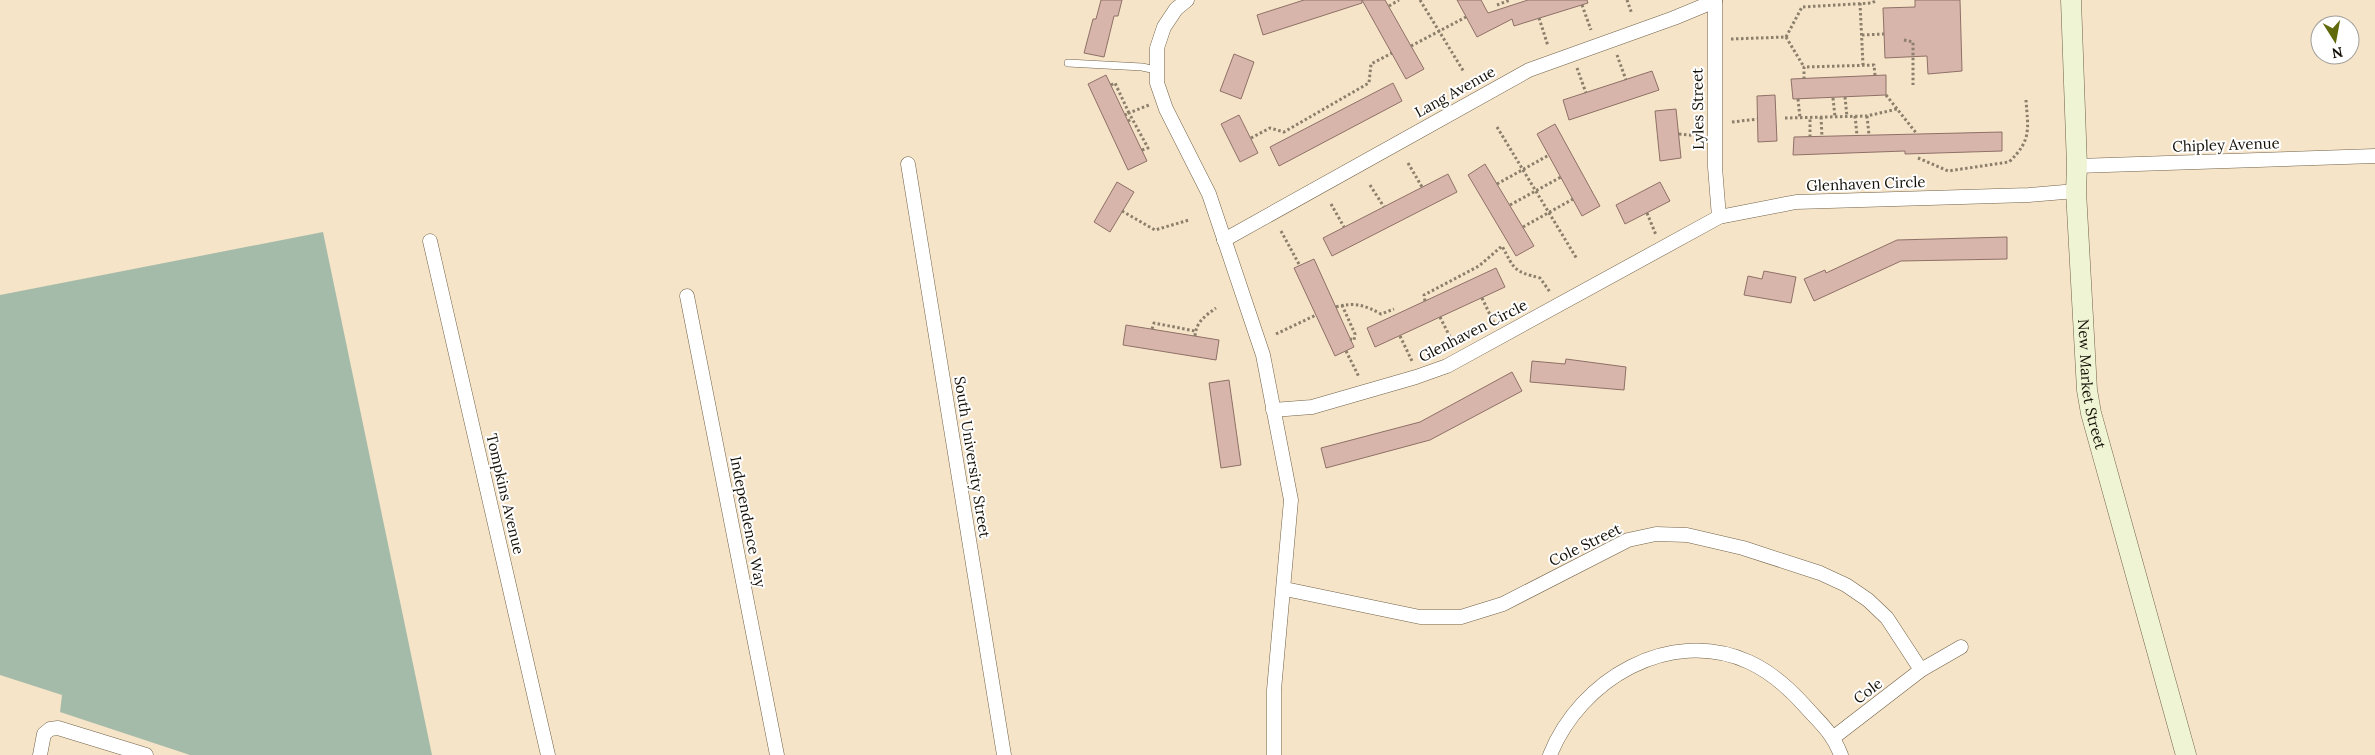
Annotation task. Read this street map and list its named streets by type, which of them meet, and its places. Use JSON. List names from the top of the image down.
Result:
{
  "streets": {
    "street": [
      "Lang Avenue",
      "Lyles Street",
      "Chipley Avenue",
      "Glenhaven Circle",
      "New Market Street",
      "South University Street",
      "Tompkins Avenue",
      "Independence Way",
      "Cole Street",
      "Cole"
    ]
  },
  "crossings": [
    ["Lang Avenue", "Lyles Street"],
    ["Lyles Street", "Glenhaven Circle"],
    ["Chipley Avenue", "New Market Street"],
    ["Glenhaven Circle", "New Market Street"],
    ["Cole Street", "Cole"]
  ],
  "north": "bottom"
}
